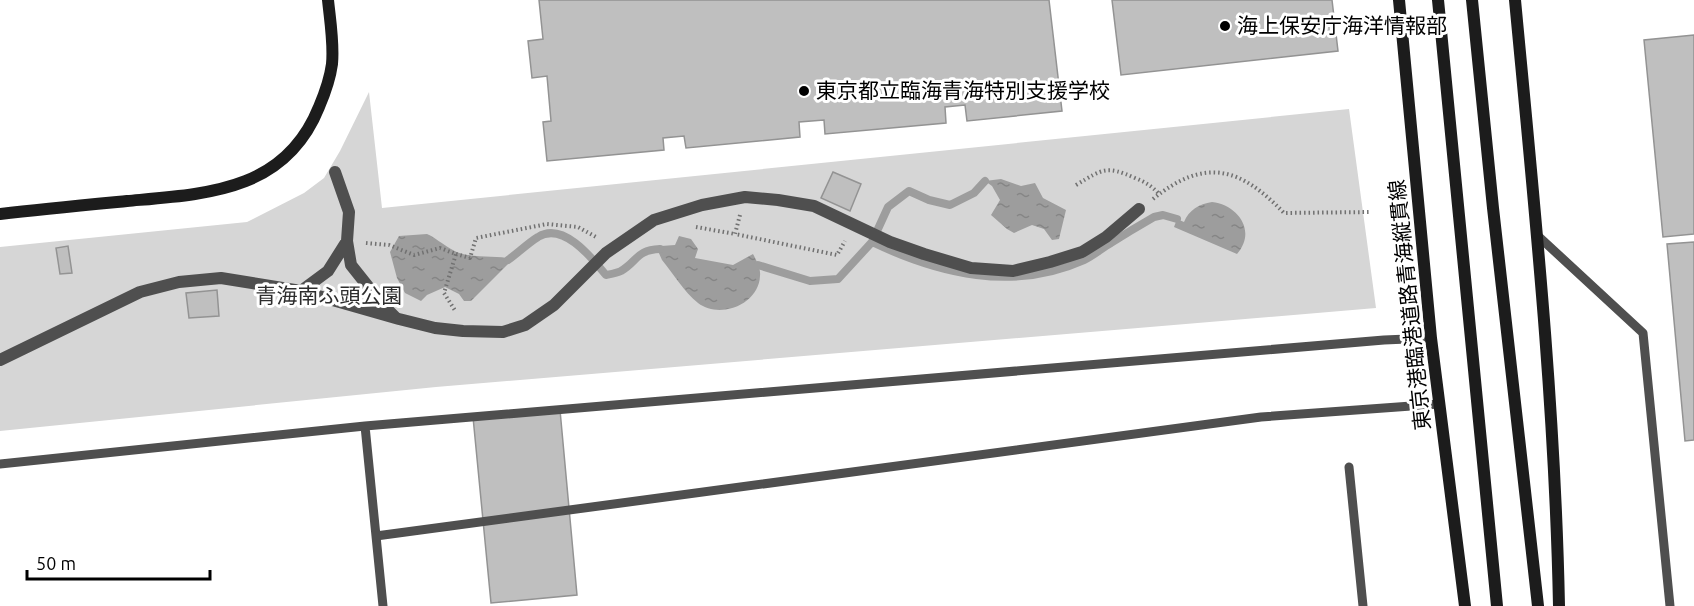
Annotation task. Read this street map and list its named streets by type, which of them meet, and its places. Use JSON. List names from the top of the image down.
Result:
{
  "streets": {
    "street": ["東京港臨港道路青海縦貫線"]
  },
  "parks": ["青海南ふ頭公園"],
  "places": ["海上保安庁海洋情報部", "東京都立臨海青海特別支援学校"],
  "scale_bar": "50 m"
}
